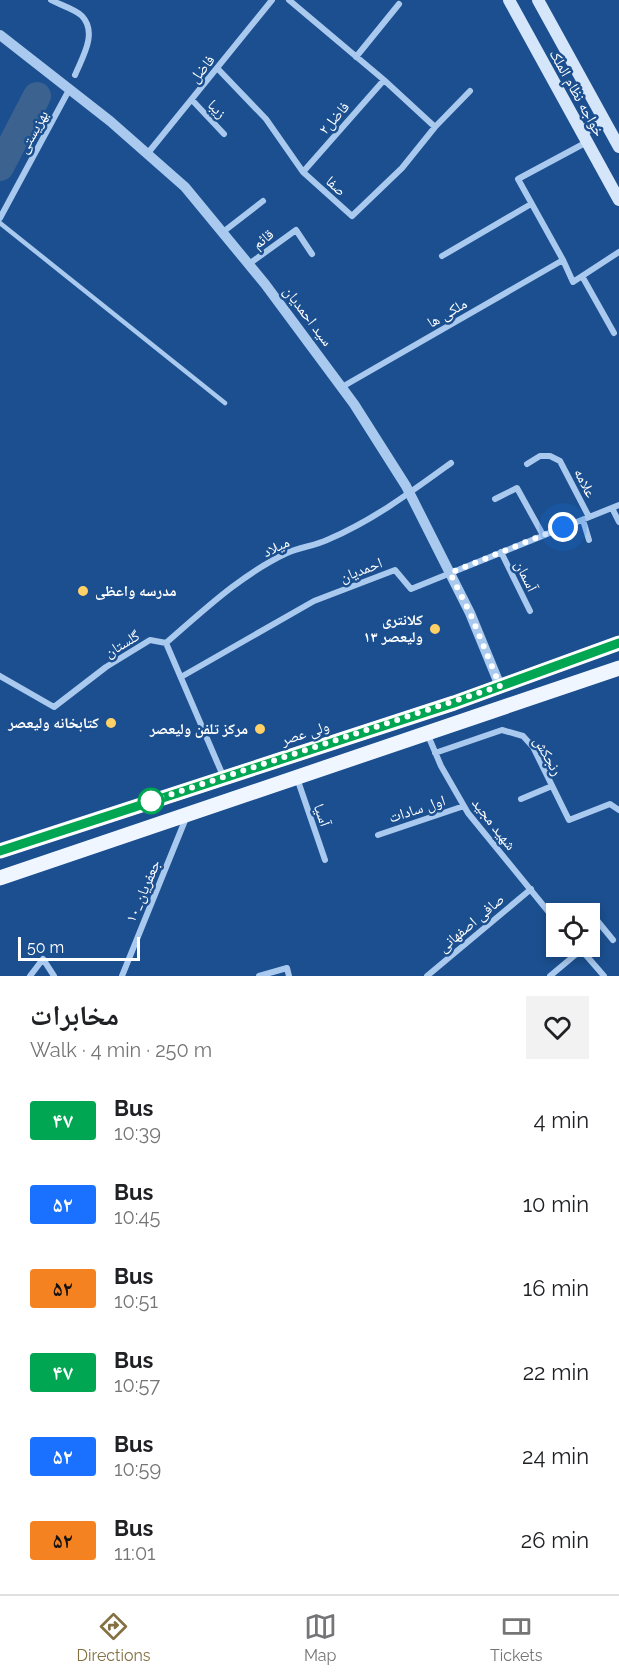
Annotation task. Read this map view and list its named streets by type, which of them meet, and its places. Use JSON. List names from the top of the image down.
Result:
{
  "streets": {
    "main road": ["خواجه نظام الملک", "ولی عصر"],
    "street": [
      "فاضل",
      "زیبا",
      "فاضل۲",
      "بهزیستی",
      "صفا",
      "قائم",
      "ملکی ها",
      "سید احمدیان",
      "علامه",
      "میلاد",
      "احمدیان",
      "آسمان",
      "گلستان",
      "رنجکش",
      "اول سادات",
      "آسیا",
      "شهید مجید",
      "۱۰_جعفریان",
      "صافی اصفهانی"
    ]
  },
  "crossings": [
    ["فاضل", "زیبا"],
    ["فاضل", "صفا"],
    ["فاضل", "سید احمدیان"],
    ["فاضل۲", "صفا"],
    ["بهزیستی", "سید احمدیان"],
    ["قائم", "سید احمدیان"],
    ["ملکی ها", "سید احمدیان"],
    ["سید احمدیان", "میلاد"],
    ["سید احمدیان", "احمدیان"],
    ["سید احمدیان", "ولی عصر"],
    ["علامه", "احمدیان"],
    ["میلاد", "گلستان"],
    ["احمدیان", "آسمان"],
    ["رنجکش", "شهید مجید"],
    ["اول سادات", "شهید مجید"],
    ["شهید مجید", "صافی اصفهانی"]
  ],
  "places": [
    "مدرسه واعظی",
    "کلانتری ۱۳ ولیعصر",
    "کتابخانه ولیعصر",
    "مرکز تلفن ولیعصر"
  ],
  "lines": ["bus line ۴۷"],
  "scale_bar": "50 m",
  "page": {
    "scale": "50 m",
    "heading": ["مخابرات", "Walk · 4 min · 250 m"],
    "list": [
      {
        "mark": "۴۷",
        "name": "Bus",
        "note": "10:39",
        "value": "4 min"
      },
      {
        "mark": "۵۲",
        "name": "Bus",
        "note": "10:45",
        "value": "10 min"
      },
      {
        "mark": "۵۲",
        "name": "Bus",
        "note": "10:51",
        "value": "16 min"
      },
      {
        "mark": "۴۷",
        "name": "Bus",
        "note": "10:57",
        "value": "22 min"
      },
      {
        "mark": "۵۲",
        "name": "Bus",
        "note": "10:59",
        "value": "24 min"
      },
      {
        "mark": "۵۲",
        "name": "Bus",
        "note": "11:01",
        "value": "26 min"
      }
    ],
    "tabs": ["Directions", "Map", "Tickets"]
  }
}
